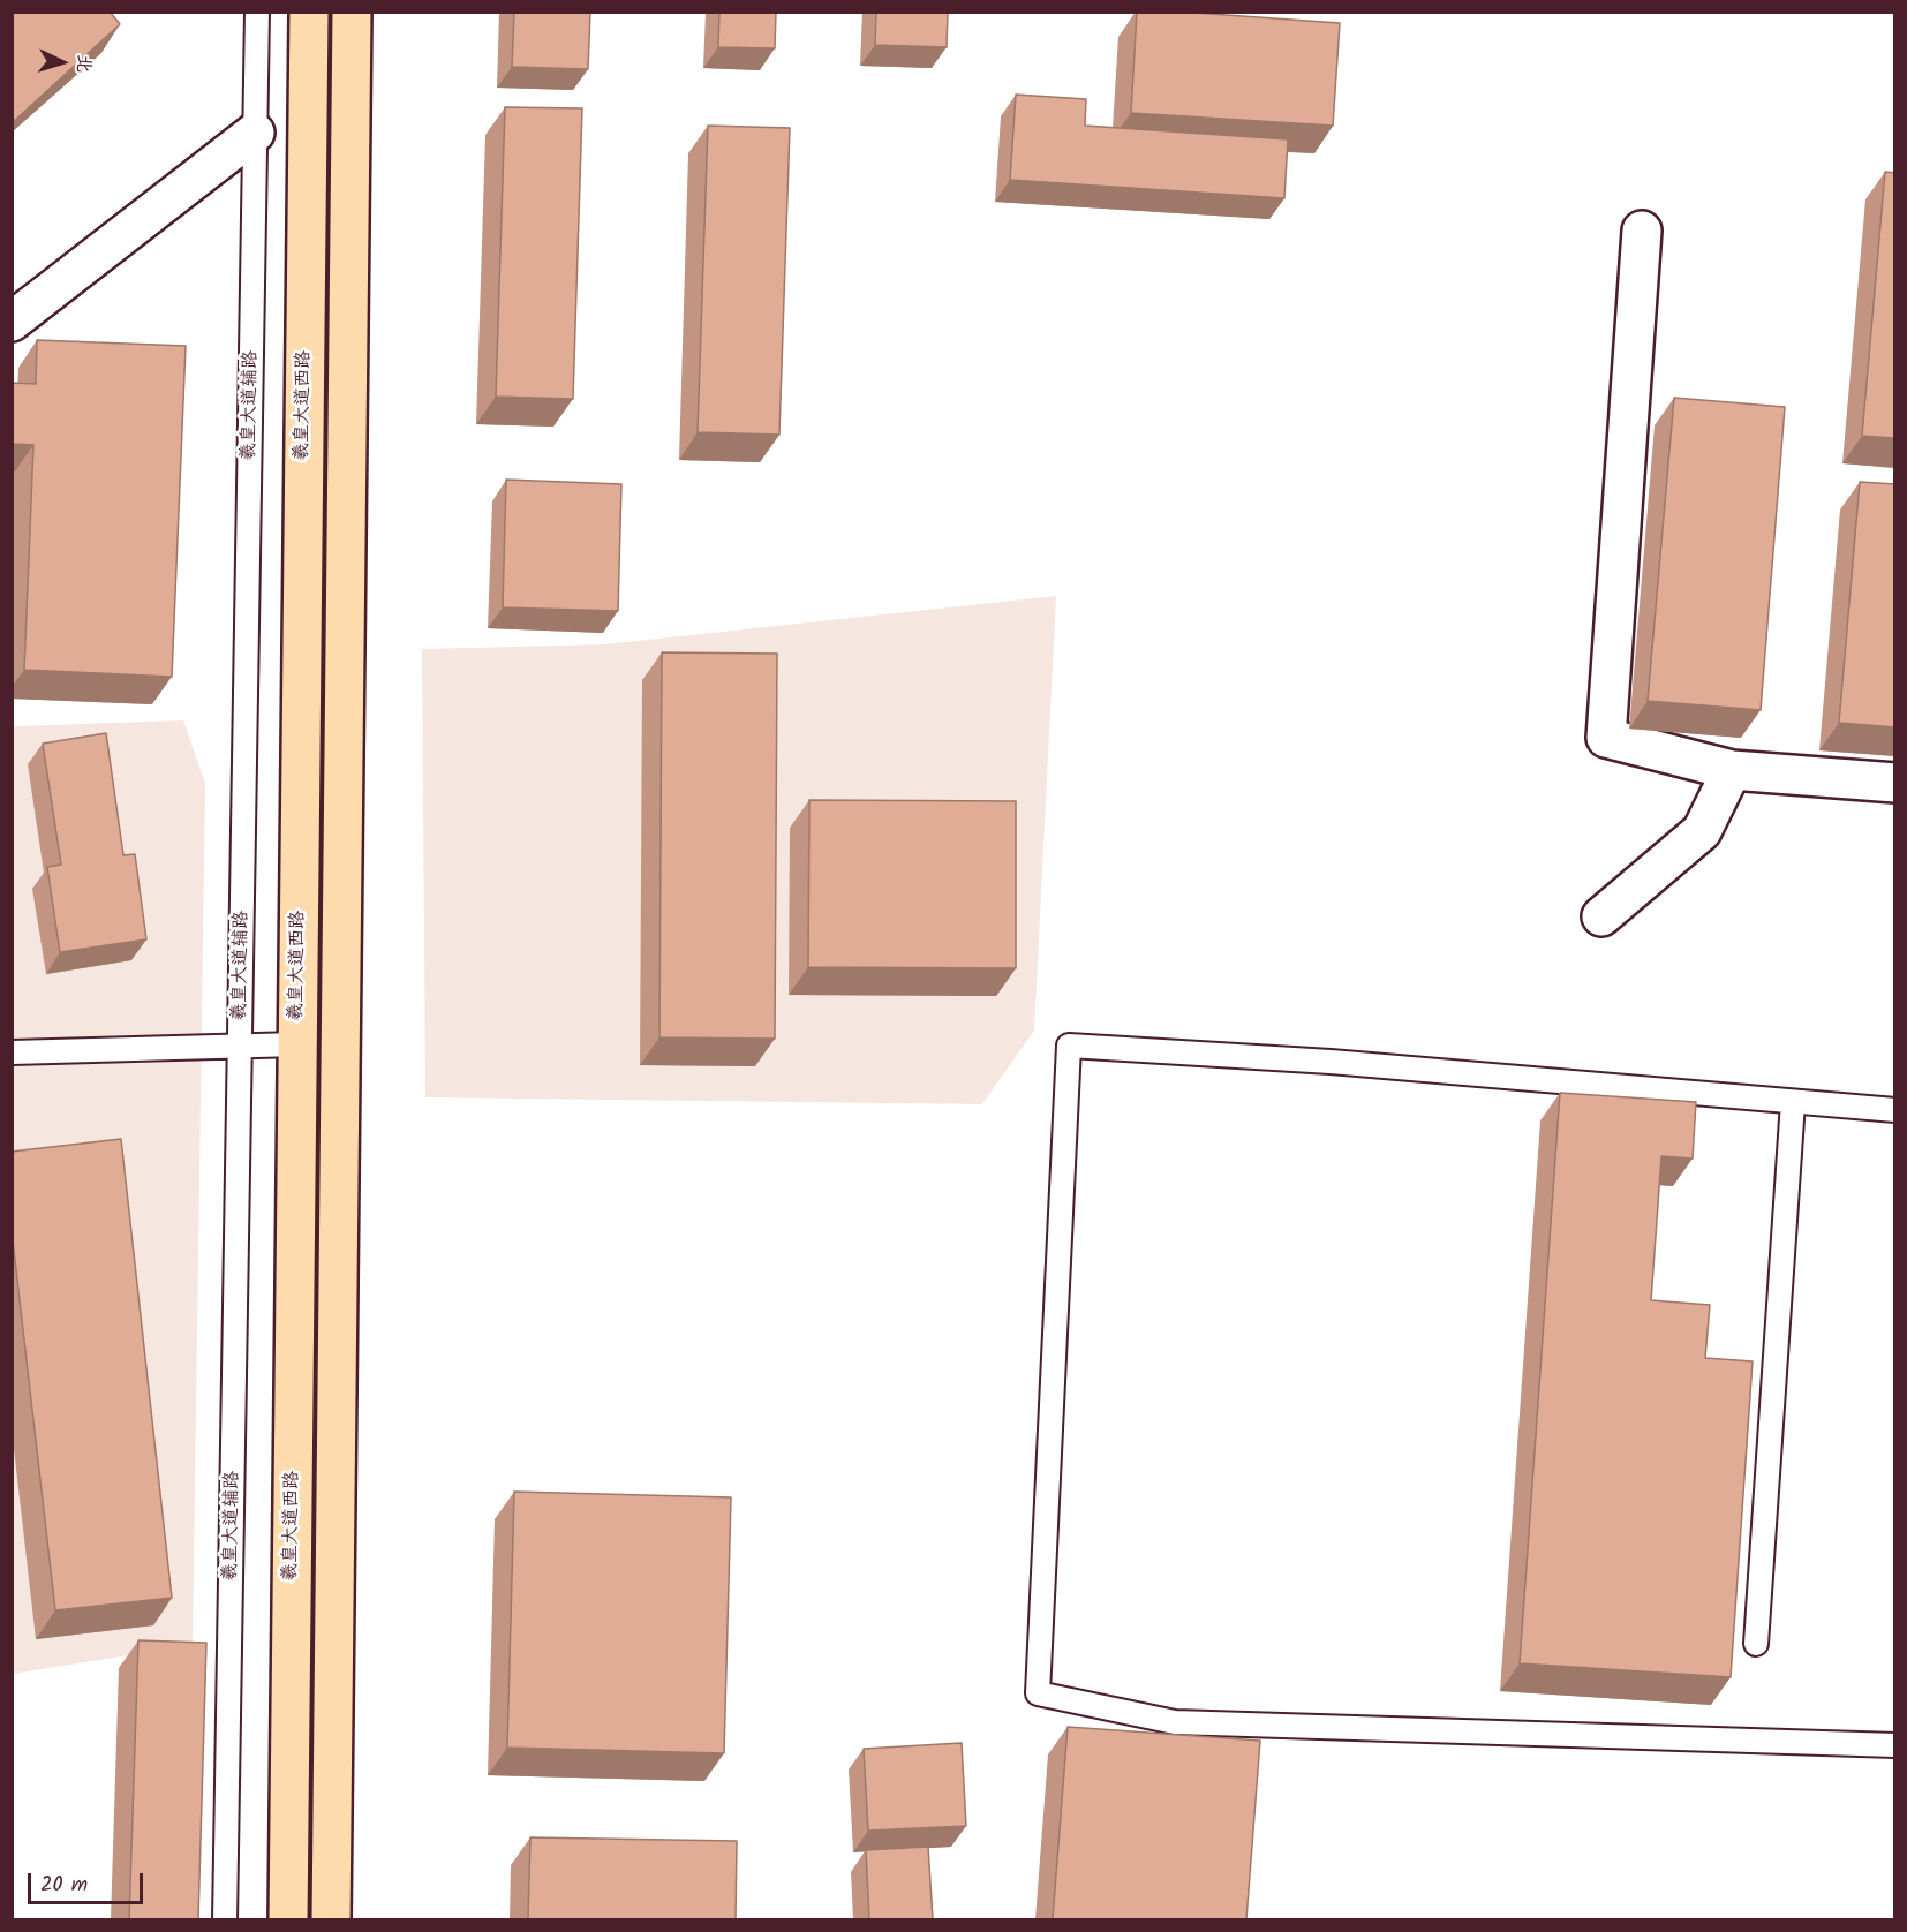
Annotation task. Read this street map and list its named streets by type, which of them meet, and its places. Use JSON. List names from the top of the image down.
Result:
{
  "streets": {
    "main road": ["羲皇大道西路"],
    "lane": ["羲皇大道辅路"]
  },
  "scale_bar": "20 m",
  "north": "right"
}
